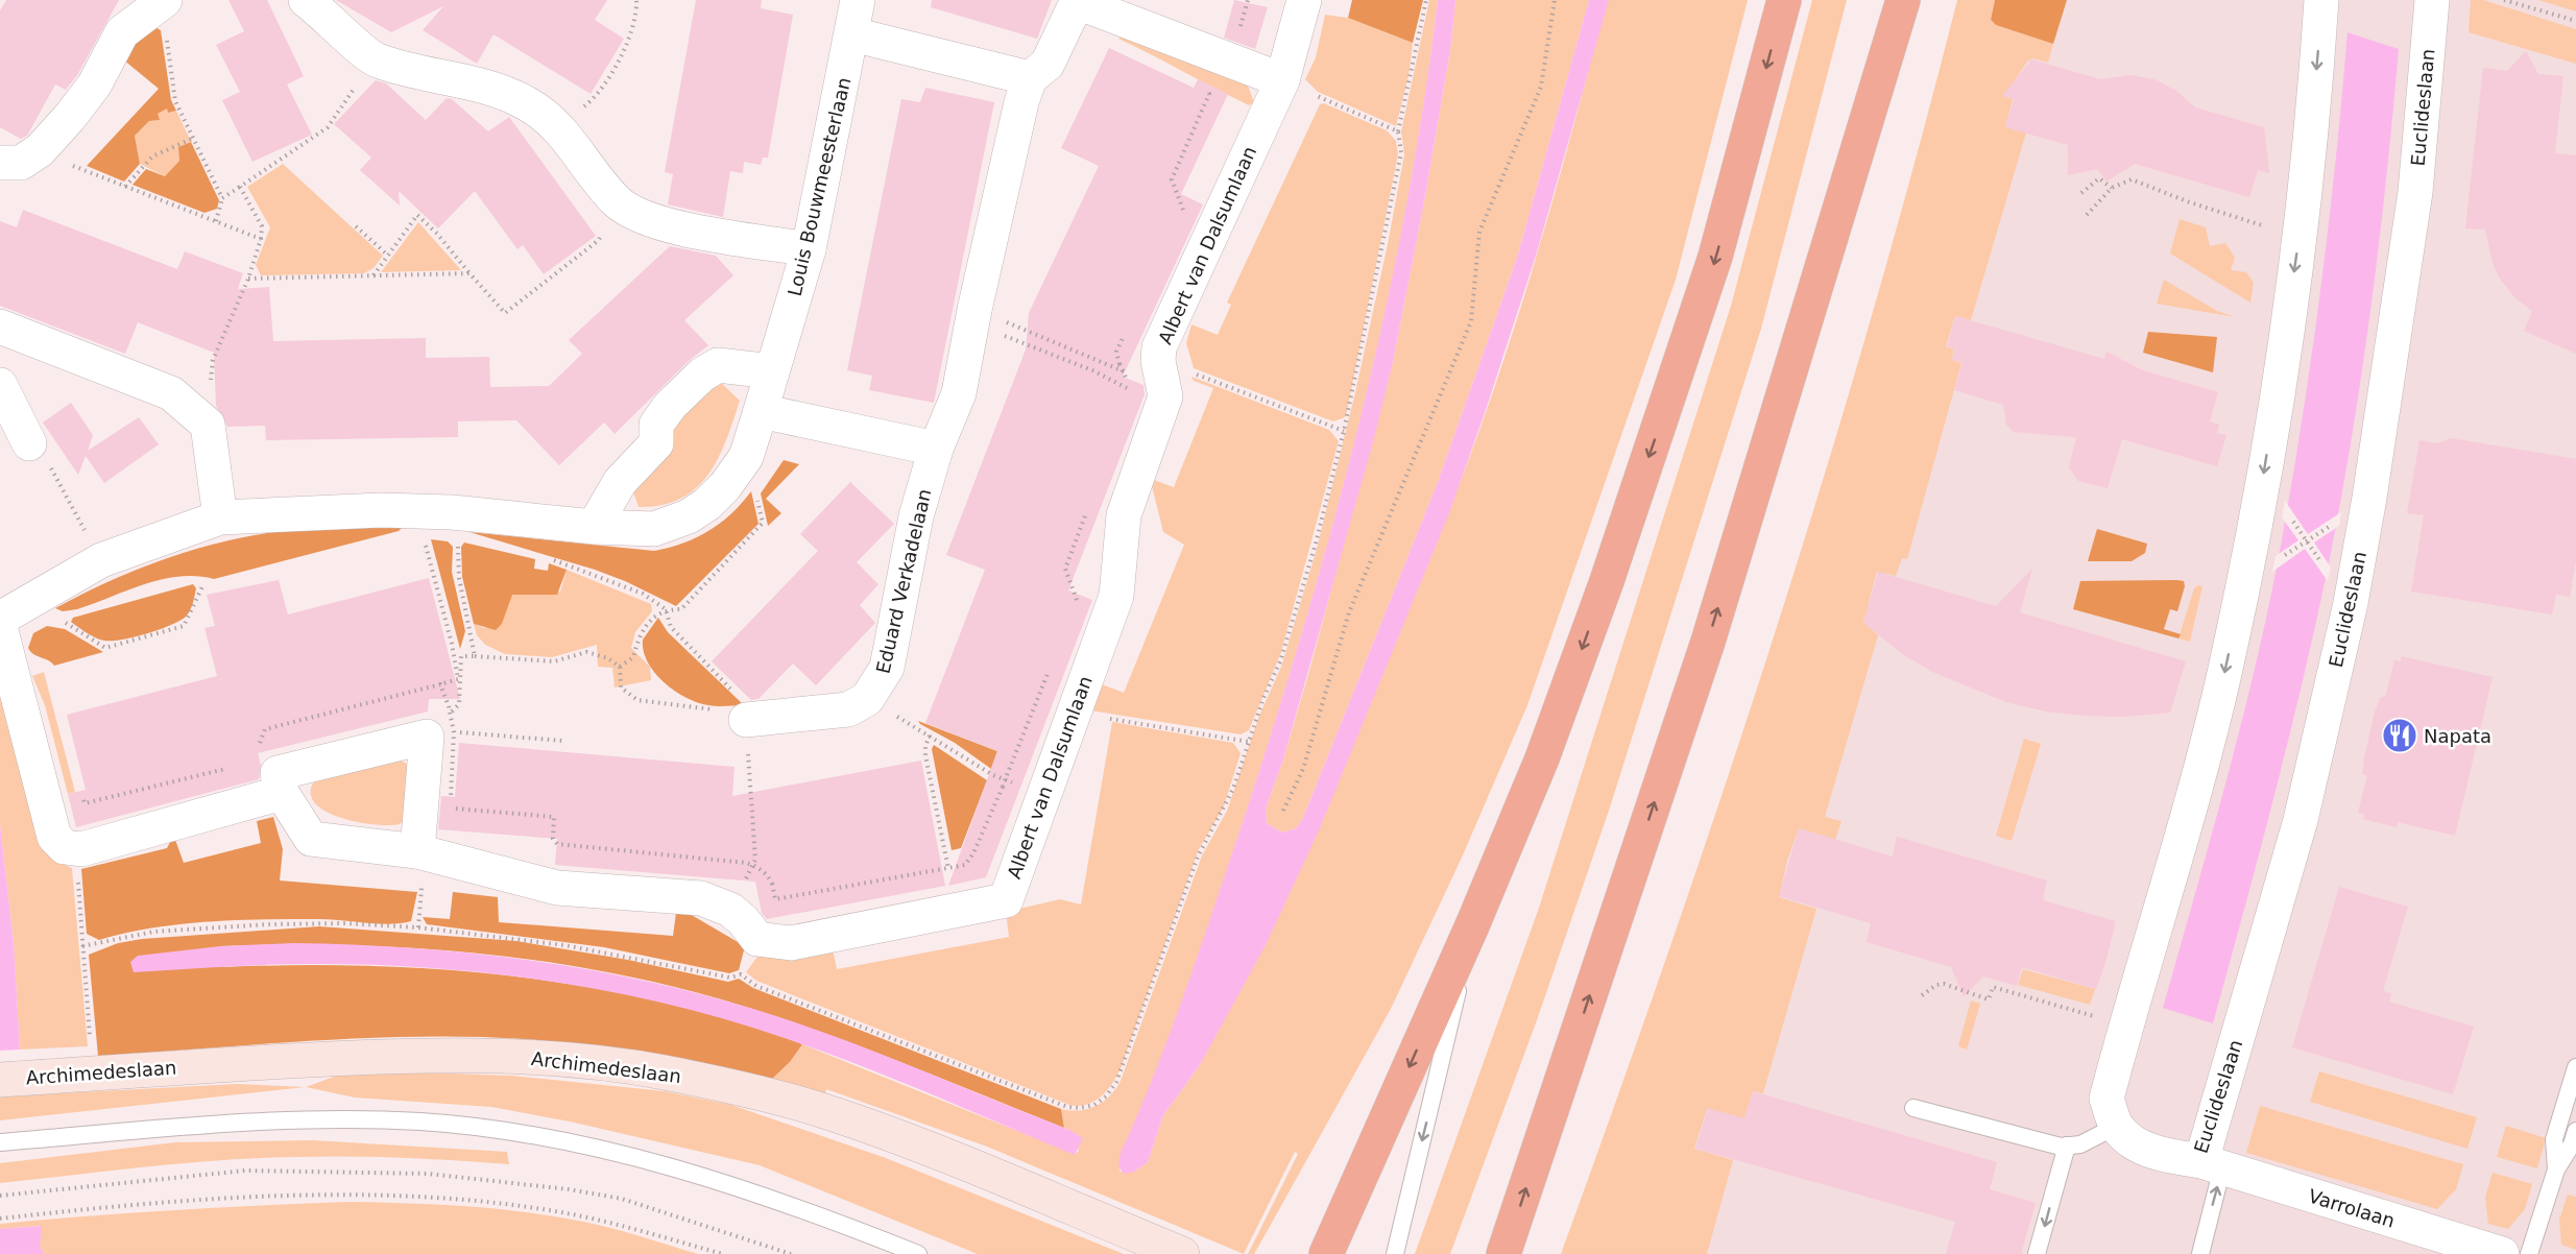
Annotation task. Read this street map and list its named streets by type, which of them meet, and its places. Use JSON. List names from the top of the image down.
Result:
{
  "streets": {
    "main road": ["Archimedeslaan"],
    "street": [
      "Euclideslaan",
      "Louis Bouwmeesterlaan",
      "Albert van Dalsumlaan",
      "Eduard Verkadelaan",
      "Varrolaan"
    ]
  },
  "crossings": [
    ["Euclideslaan", "Varrolaan"]
  ],
  "places": {
    "restaurant": ["Napata"]
  }
}
